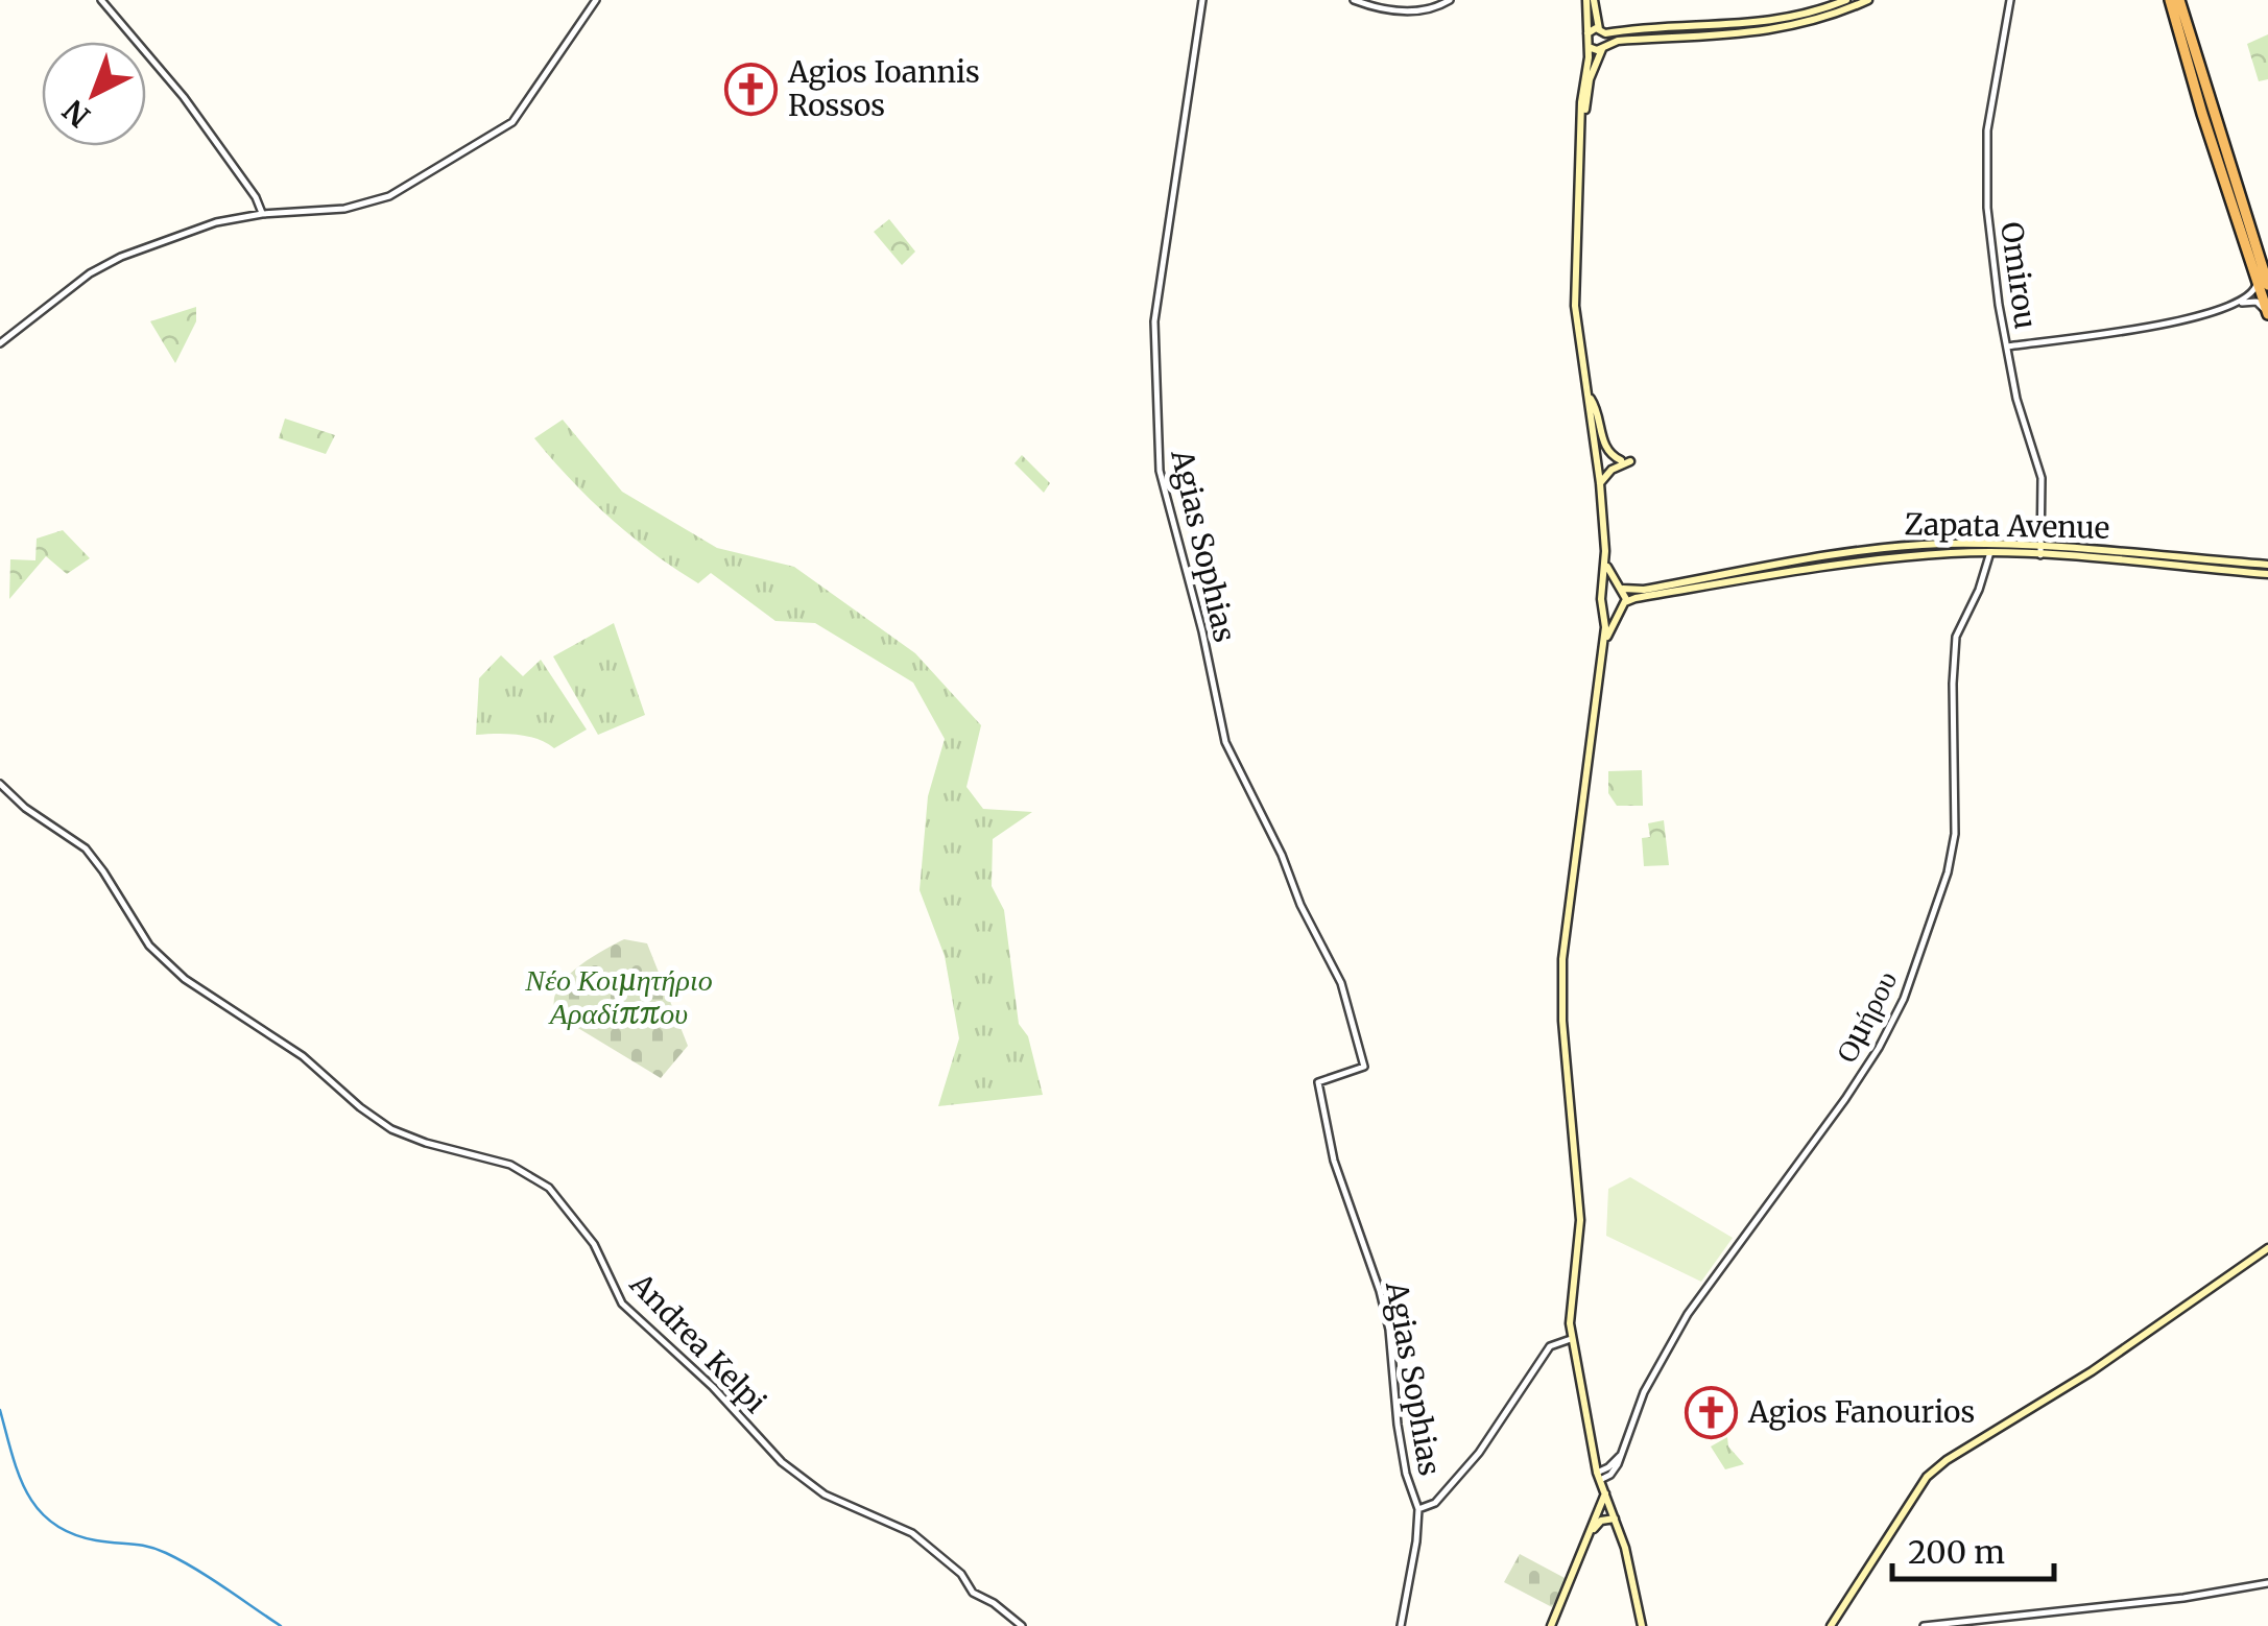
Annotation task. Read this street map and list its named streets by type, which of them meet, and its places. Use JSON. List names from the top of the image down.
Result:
{
  "streets": {
    "main road": ["Zapata Avenue"],
    "street": [
      "Omirou",
      "Agias Sophias",
      "Ομήρου",
      "Andrea Kelpi"
    ]
  },
  "crossings": [
    ["Omirou", "Zapata Avenue"],
    ["Zapata Avenue", "Ομήρου"]
  ],
  "parks": ["Νέο Κοιμητήριο Αραδίππου"],
  "places": {
    "church": ["Agios Ioannis Rossos", "Agios Fanourios"]
  },
  "scale_bar": "200 m",
  "north": "bottom left"
}
